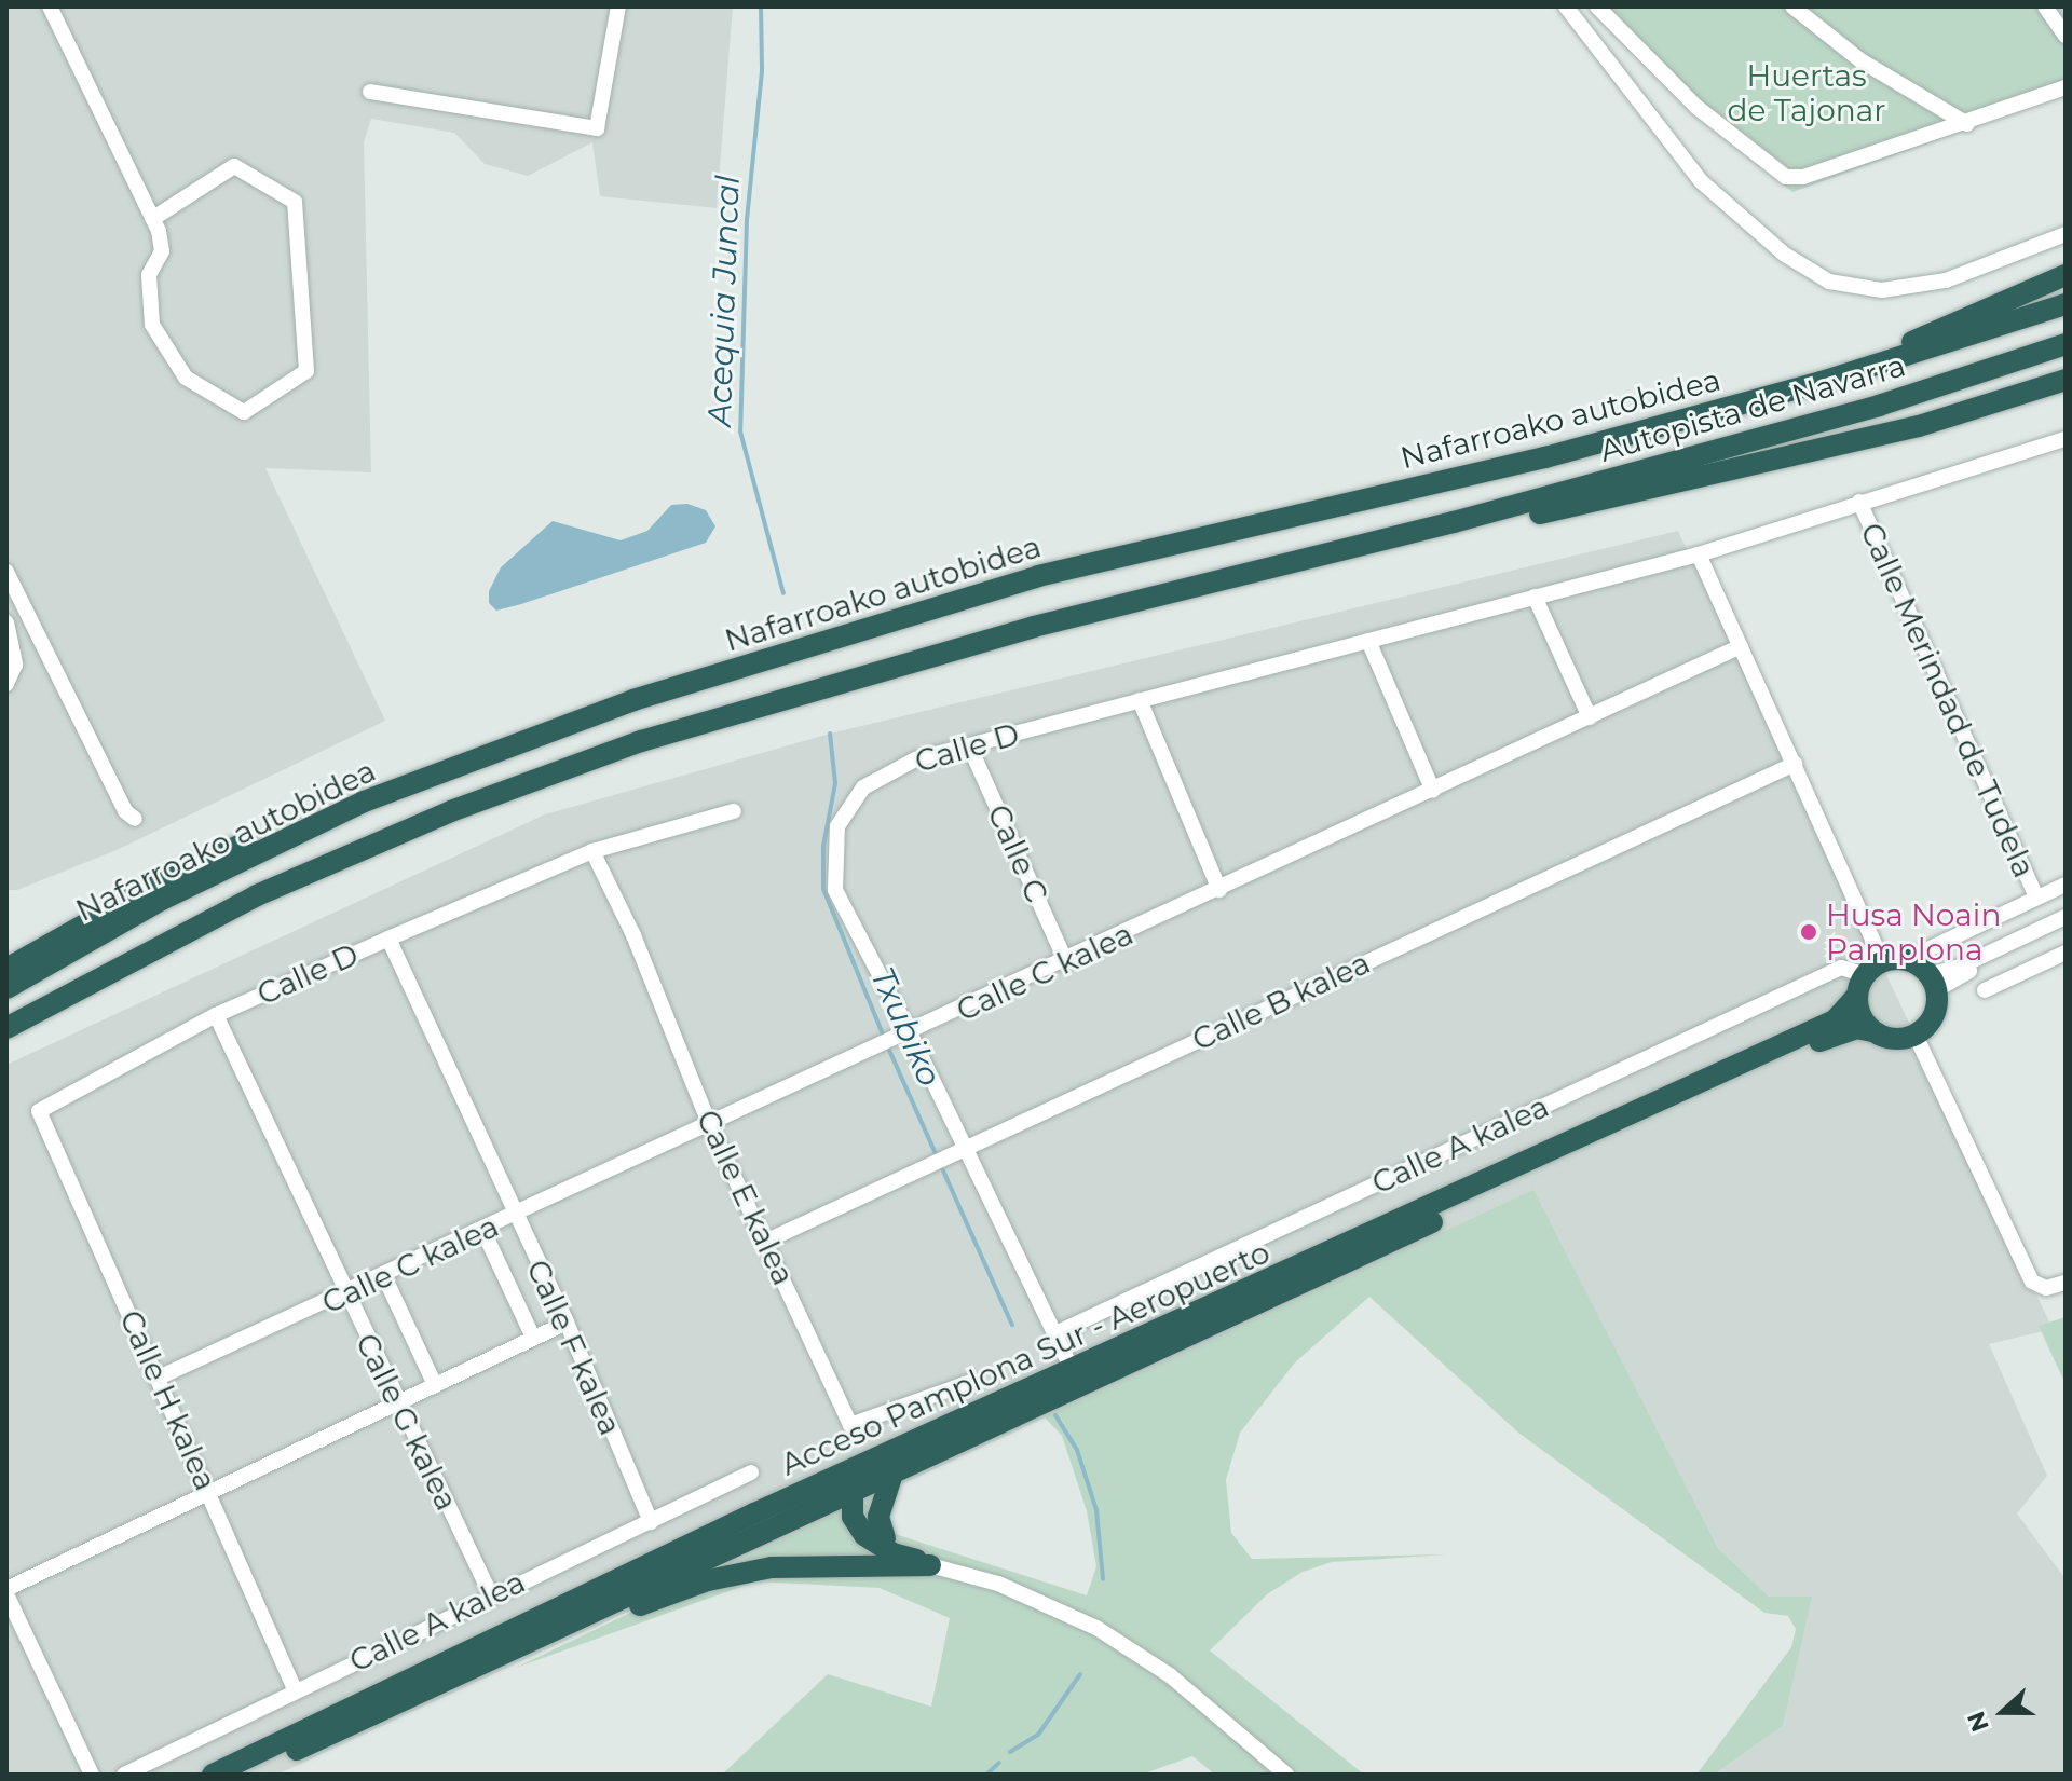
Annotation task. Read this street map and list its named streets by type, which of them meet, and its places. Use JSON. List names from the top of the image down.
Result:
{
  "streets": {
    "highway": ["Autopista de Navarra", "Nafarroako autobidea", "Acceso Pamplona Sur - Aeropuerto"],
    "street": [
      "Calle Merindad de Tudela",
      "Calle D",
      "Calle C",
      "Calle C kalea",
      "Calle B kalea",
      "Calle A kalea",
      "Calle E kalea",
      "Calle F kalea",
      "Calle H kalea",
      "Calle G kalea"
    ]
  },
  "crossings": [
    ["Autopista de Navarra", "Nafarroako autobidea"],
    ["Calle Merindad de Tudela", "Calle D"],
    ["Calle D", "Calle C"],
    ["Calle D", "Calle C kalea"],
    ["Calle D", "Calle B kalea"],
    ["Calle D", "Calle A kalea"],
    ["Calle D", "Calle E kalea"],
    ["Calle D", "Calle F kalea"],
    ["Calle D", "Acceso Pamplona Sur - Aeropuerto"],
    ["Calle D", "Calle H kalea"],
    ["Calle D", "Calle G kalea"],
    ["Calle C", "Calle C kalea"],
    ["Calle C kalea", "Calle E kalea"],
    ["Calle C kalea", "Calle F kalea"],
    ["Calle C kalea", "Calle H kalea"],
    ["Calle C kalea", "Calle G kalea"],
    ["Calle B kalea", "Calle E kalea"],
    ["Calle A kalea", "Calle F kalea"],
    ["Calle A kalea", "Acceso Pamplona Sur - Aeropuerto"],
    ["Calle A kalea", "Calle H kalea"],
    ["Calle A kalea", "Calle G kalea"]
  ],
  "water": ["Acequia Juncal", "Txubiko"],
  "parks": ["Huertas de Tajonar"],
  "places": ["Husa Noain Pamplona"],
  "north": "left"
}
